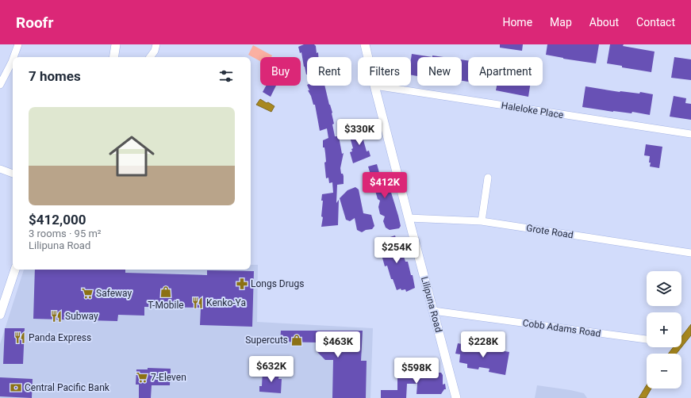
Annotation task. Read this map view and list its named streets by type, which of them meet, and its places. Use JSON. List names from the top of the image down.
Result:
{
  "streets": {
    "street": [
      "Haleloke Place",
      "Grote Road",
      "Lilipuna Road",
      "Cobb Adams Road"
    ]
  },
  "crossings": [
    ["Haleloke Place", "Lilipuna Road"],
    ["Grote Road", "Lilipuna Road"],
    ["Lilipuna Road", "Cobb Adams Road"]
  ],
  "places": {
    "pharmacy": ["Longs Drugs"],
    "shop": ["T-Mobile", "Supercuts"],
    "supermarket": ["Safeway", "7-Eleven"],
    "restaurant": ["Kenko-Ya", "Subway", "Panda Express"],
    "bank": ["Central Pacific Bank"]
  },
  "page": {
    "header": "Roofr",
    "nav": [
      "Home",
      "Map",
      "About",
      "Contact"
    ],
    "chip": [
      "Buy",
      "Rent",
      "Filters",
      "New",
      "Apartment"
    ],
    "heading": "7 homes",
    "list": [
      {
        "name": "$412,000",
        "note": "3 rooms · 95 m² · Lilipuna Road"
      }
    ],
    "price": [
      "$330K",
      "$412K",
      "$254K",
      "$463K",
      "$228K",
      "$632K",
      "$598K"
    ],
    "map_buttons": ["+", "−"]
  }
}
